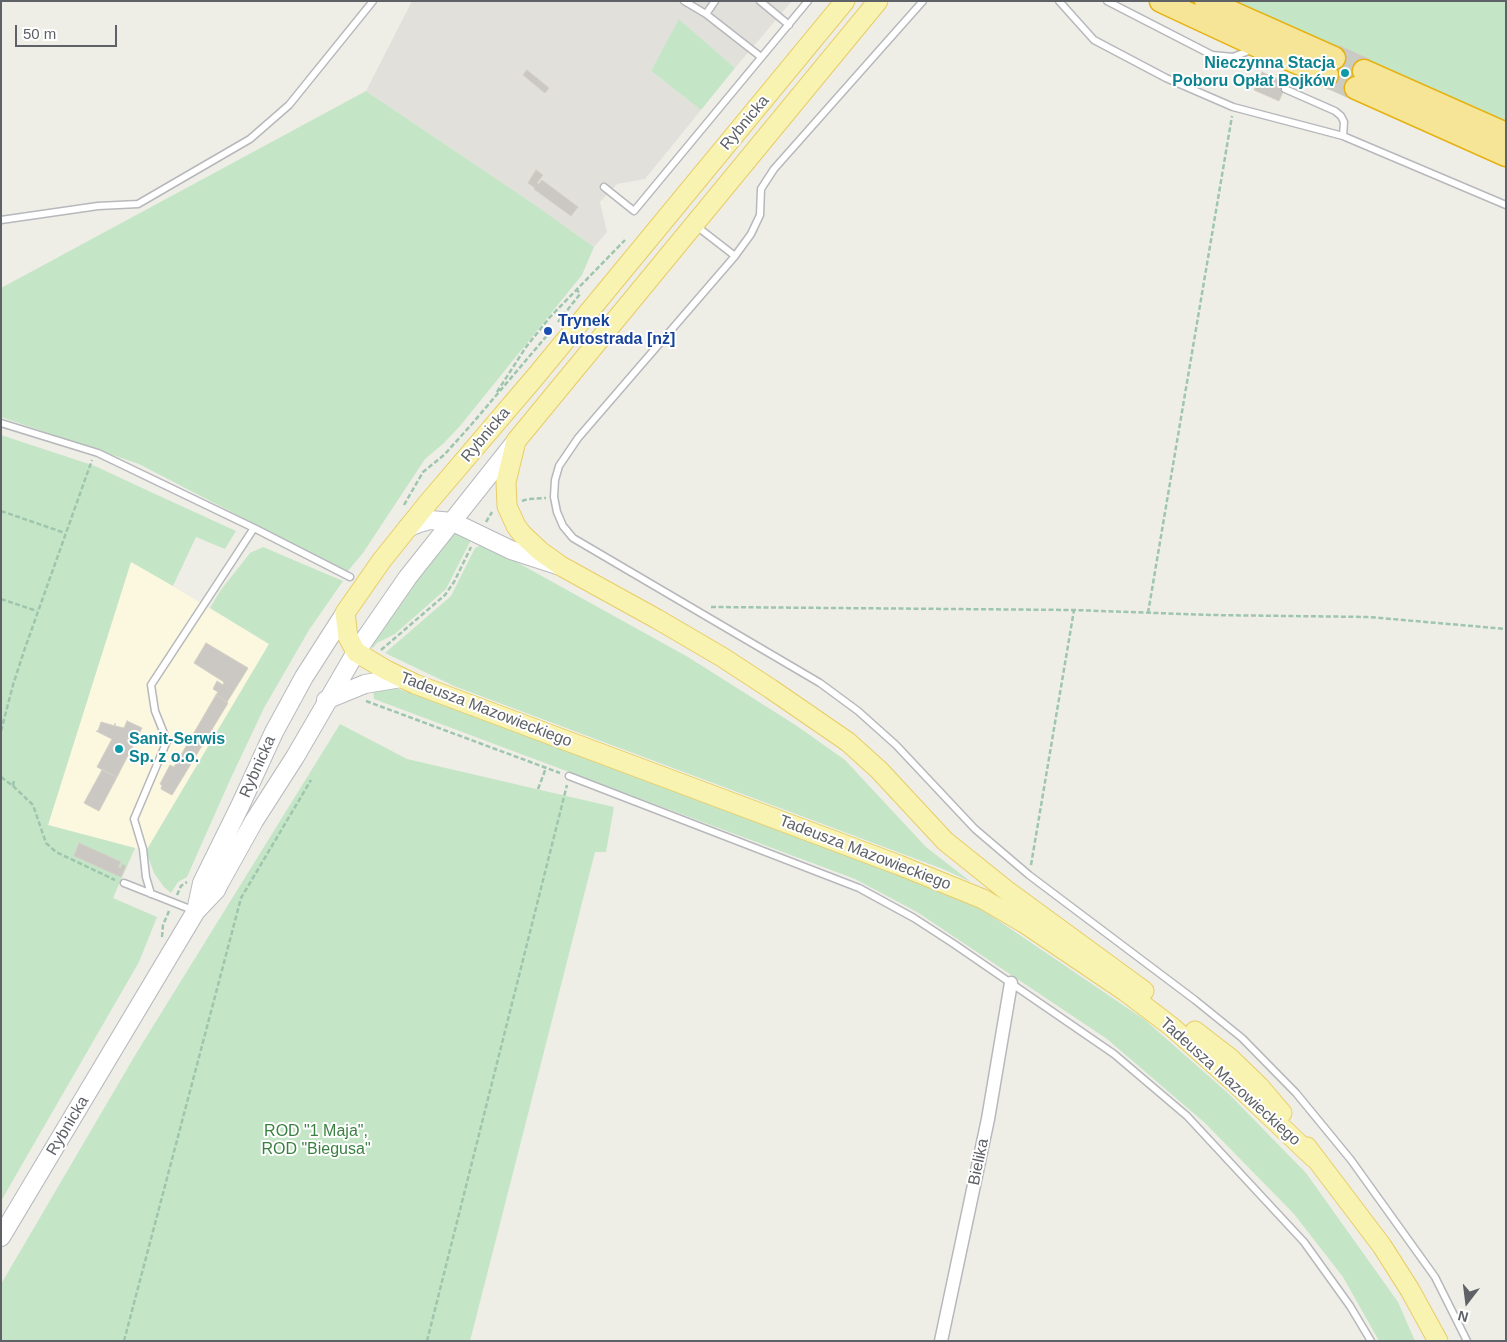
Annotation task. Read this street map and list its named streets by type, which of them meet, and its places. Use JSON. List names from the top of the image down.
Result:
{
  "streets": {
    "main road": ["Rybnicka", "Tadeusza Mazowieckiego"],
    "street": ["Bielika"]
  },
  "crossings": [
    ["Rybnicka", "Tadeusza Mazowieckiego"]
  ],
  "parks": ["ROD \"1 Maja\", ROD \"Biegusa\""],
  "places": ["Nieczynna Stacja Poboru Opłat Bojków", "Trynek Autostrada [nż]", "Sanit-Serwis Sp. z o.o."],
  "scale_bar": "50 m",
  "north": "bottom"
}
